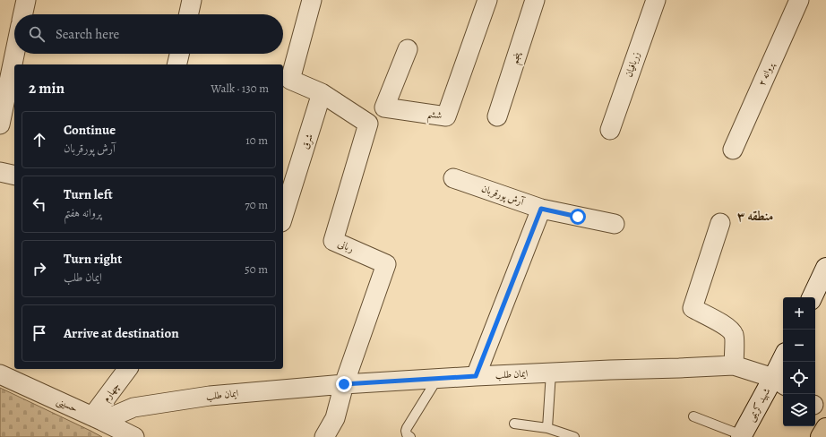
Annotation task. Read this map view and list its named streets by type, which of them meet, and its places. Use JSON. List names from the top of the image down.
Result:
{
  "streets": {
    "main road": ["شهید کریمی"],
    "street": [
      "پنجم",
      "زربافیان",
      "پروانه ۲",
      "ششم",
      "شرق",
      "آرش پورقربان",
      "ربانی",
      "ایمان طلب",
      "چهارم",
      "حسینی"
    ]
  },
  "crossings": [
    ["شرق", "ربانی"],
    ["ربانی", "ایمان طلب"],
    ["ایمان طلب", "چهارم"],
    ["ایمان طلب", "حسینی"],
    ["ایمان طلب", "شهید کریمی"],
    ["چهارم", "حسینی"]
  ],
  "districts": ["منطقه ۳"],
  "page": {
    "search": "Search here",
    "heading": ["2 min", "Walk · 130 m"],
    "list": [
      ["Continue", "آرش پورقربان", "10 m"],
      ["Turn left", "پروانه هفتم", "70 m"],
      ["Turn right", "ایمان طلب", "50 m"],
      "Arrive at destination"
    ],
    "map_buttons": ["+", "−"]
  }
}
